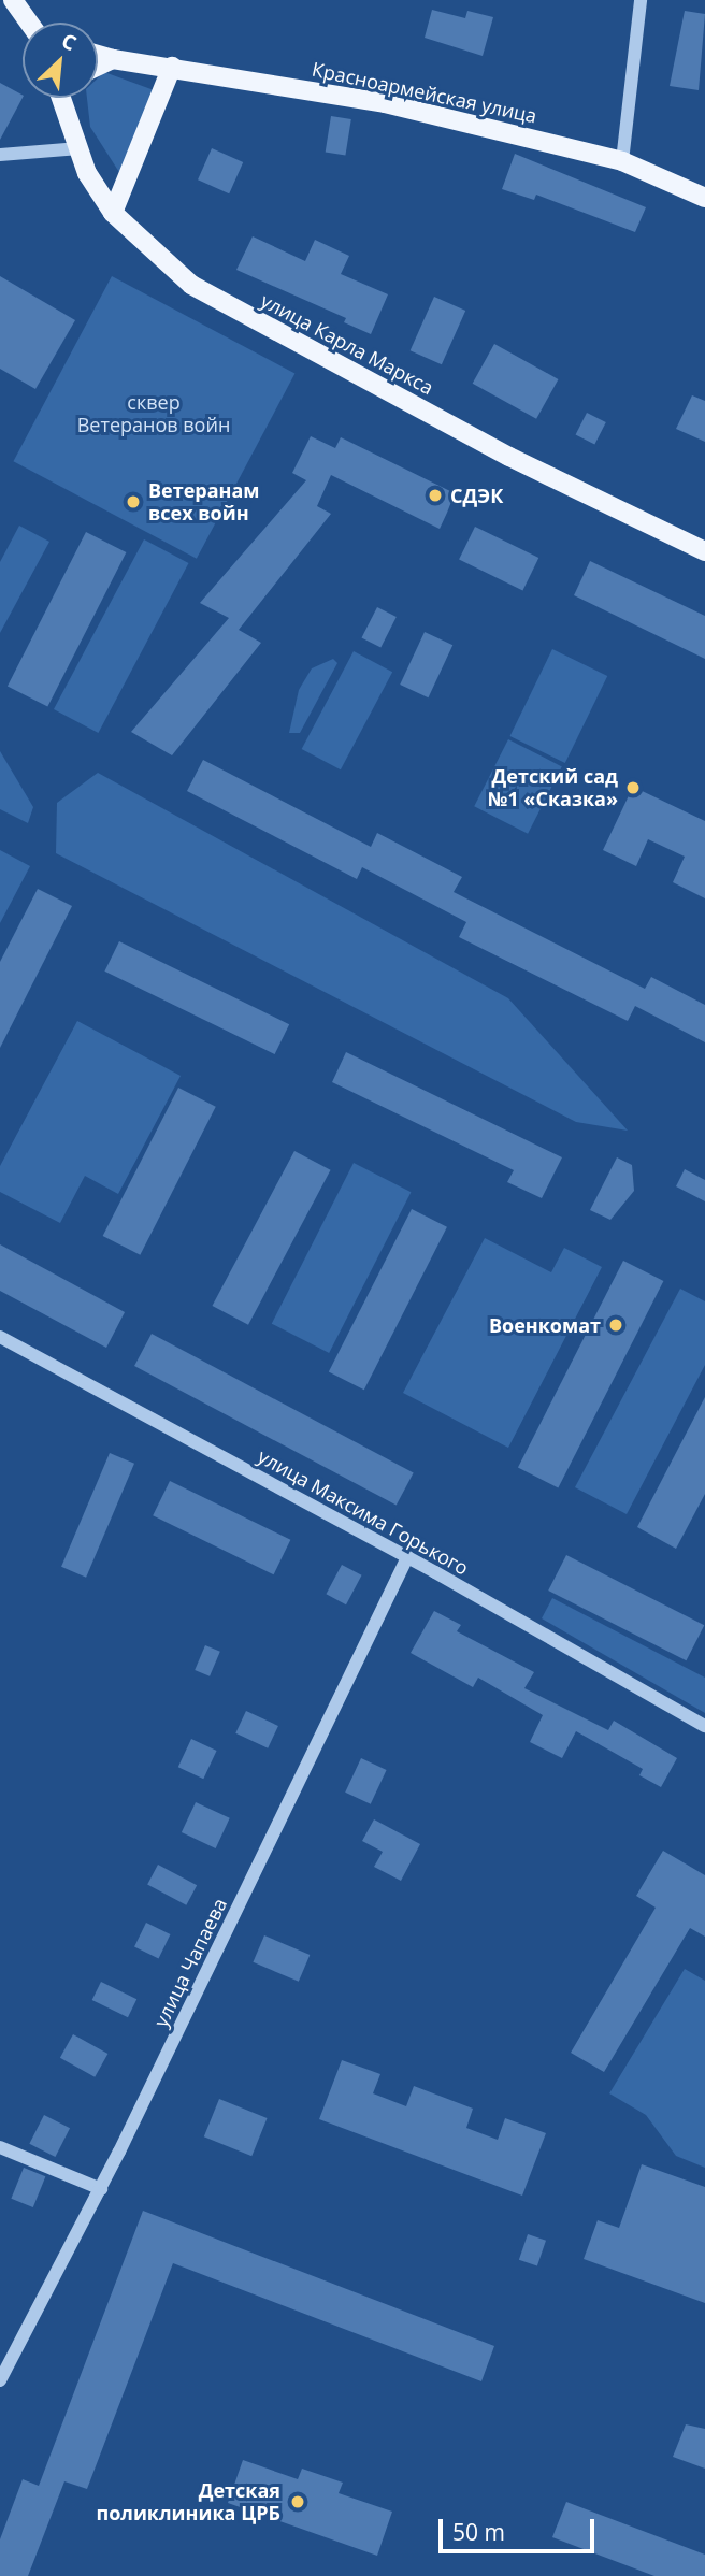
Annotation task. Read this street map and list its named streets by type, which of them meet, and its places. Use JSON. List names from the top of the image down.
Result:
{
  "streets": {
    "main road": ["Красноармейская улица", "улица Карла Маркса"],
    "street": ["улица Максима Горького", "улица Чапаева"]
  },
  "crossings": [
    ["улица Максима Горького", "улица Чапаева"]
  ],
  "parks": ["сквер Ветеранов войн"],
  "places": [
    "СДЭК",
    "Ветеранам всех войн",
    "Детский сад №1 «Сказка»",
    "Военкомат",
    "Детская поликлиника ЦРБ"
  ],
  "scale_bar": "50 m",
  "north": "top right"
}
